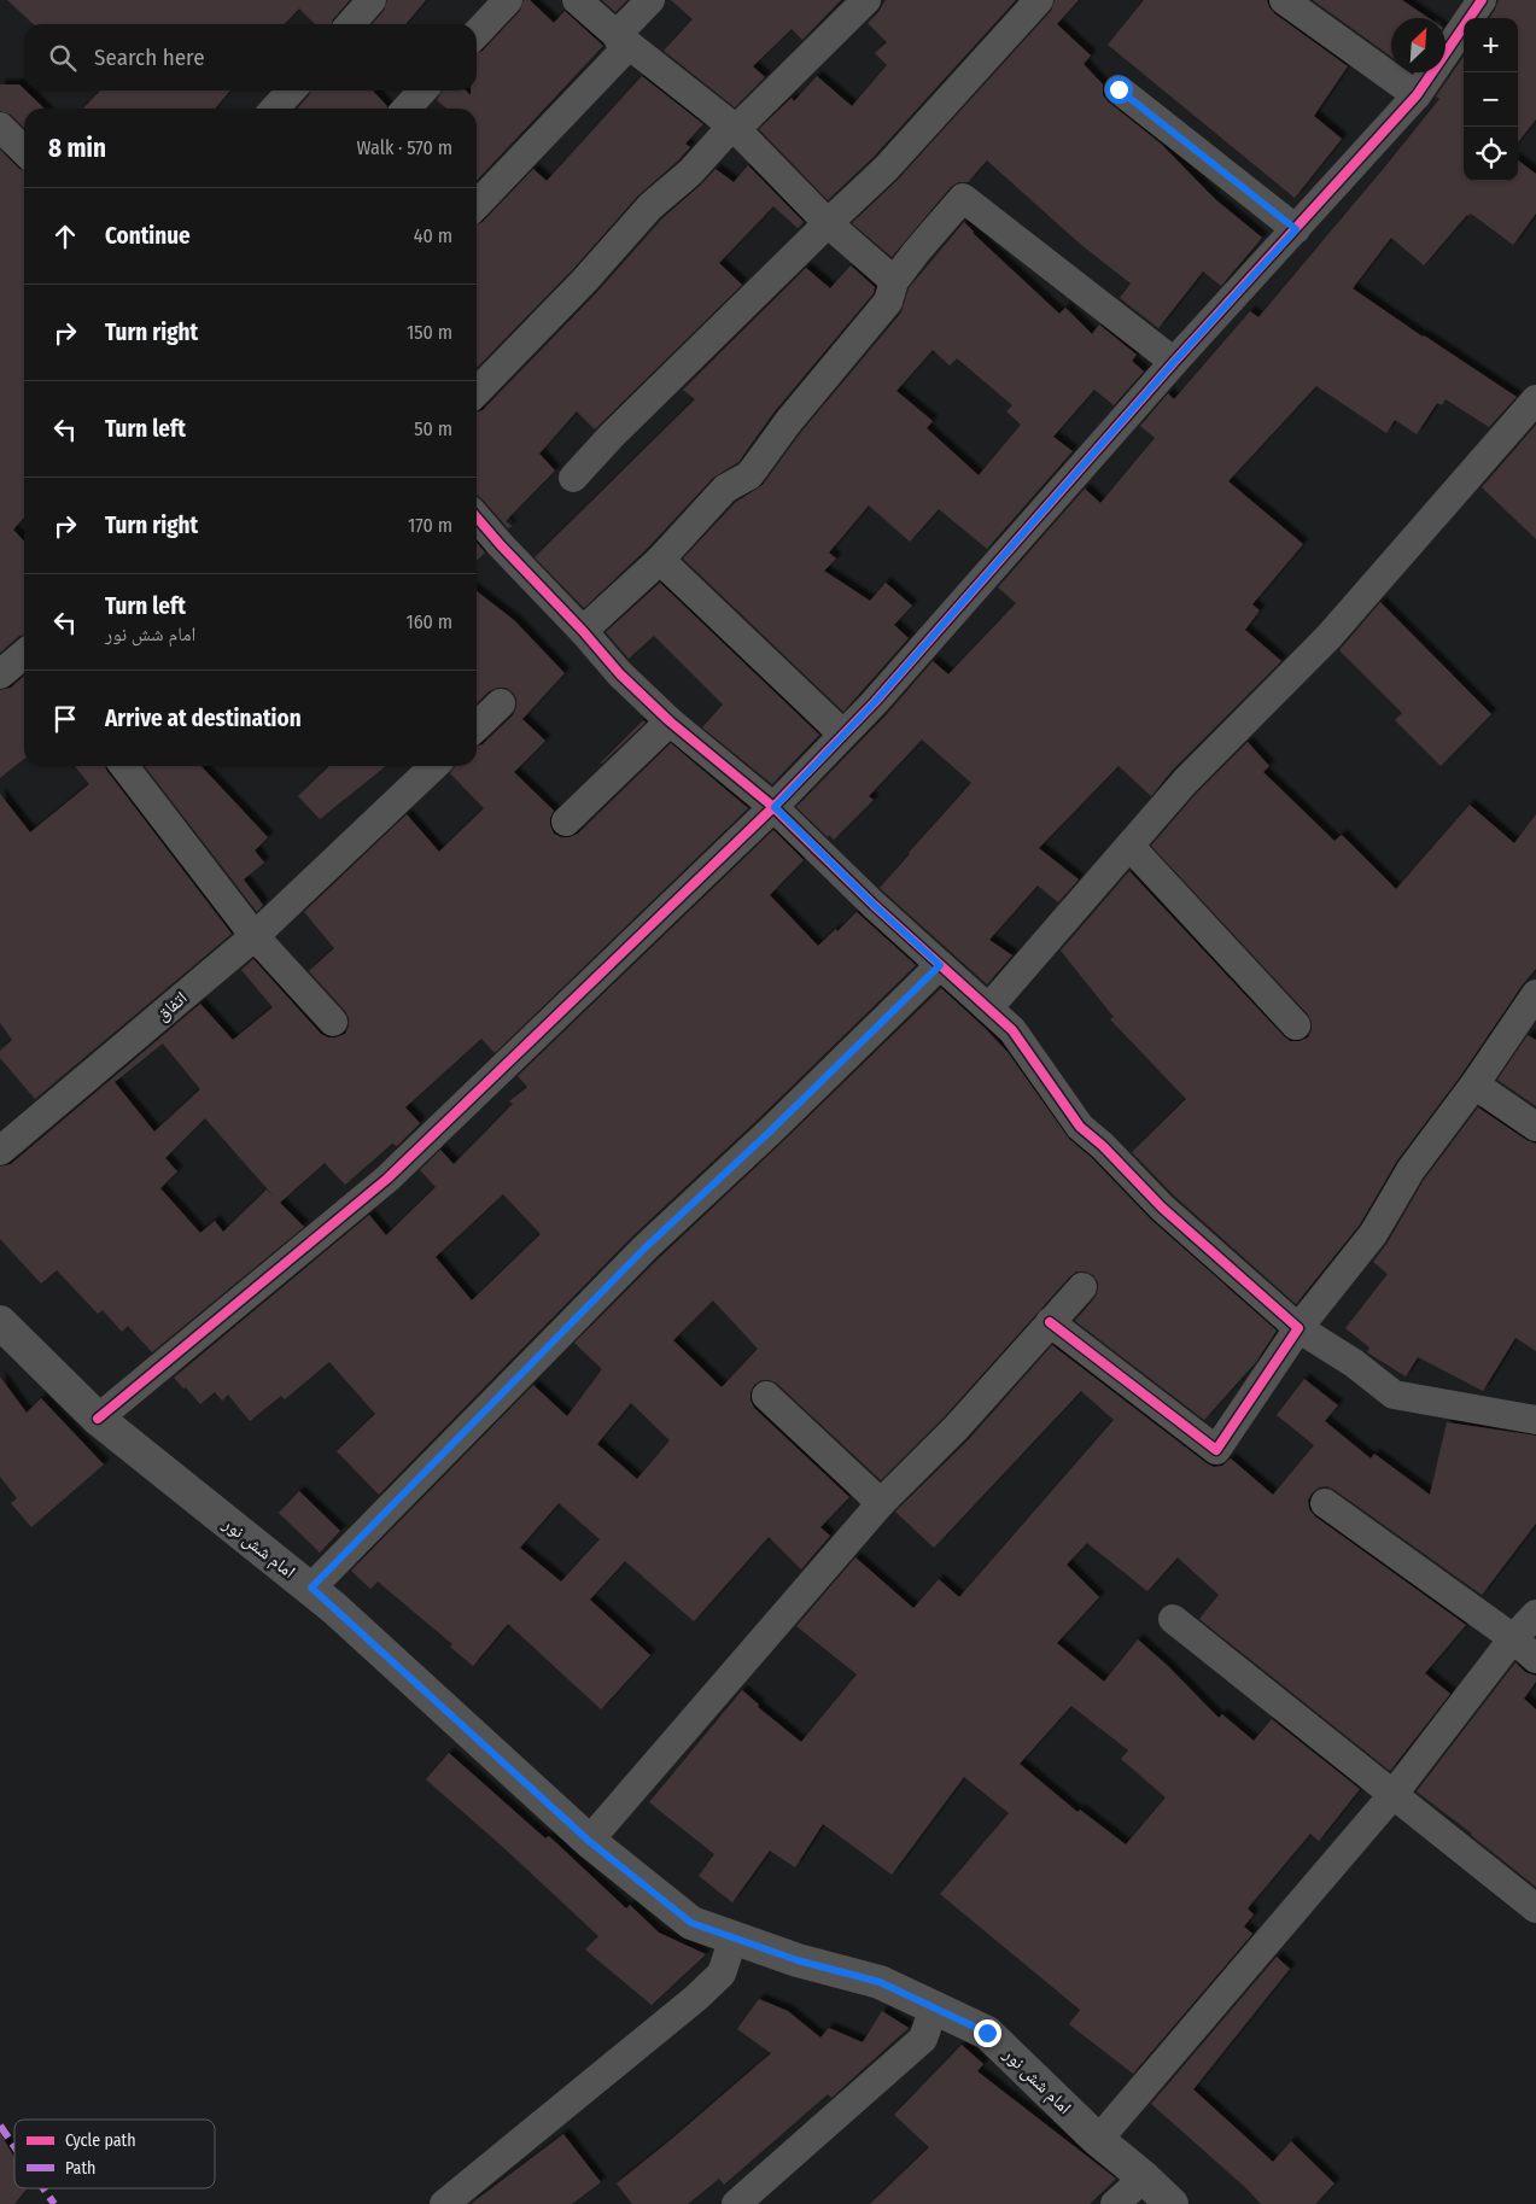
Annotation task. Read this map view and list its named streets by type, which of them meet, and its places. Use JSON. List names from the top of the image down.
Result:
{
  "streets": {
    "street": ["اتفاق", "امام شش نور"]
  },
  "legend": ["Cycle path", "Path"],
  "north": "top right",
  "page": {
    "map_buttons": ["+", "−"],
    "search": "Search here",
    "heading": ["8 min", "Walk · 570 m"],
    "list": [
      ["Continue", "40 m"],
      ["Turn right", "150 m"],
      ["Turn left", "50 m"],
      ["Turn right", "170 m"],
      ["Turn left", "امام شش نور", "160 m"],
      "Arrive at destination"
    ]
  }
}
